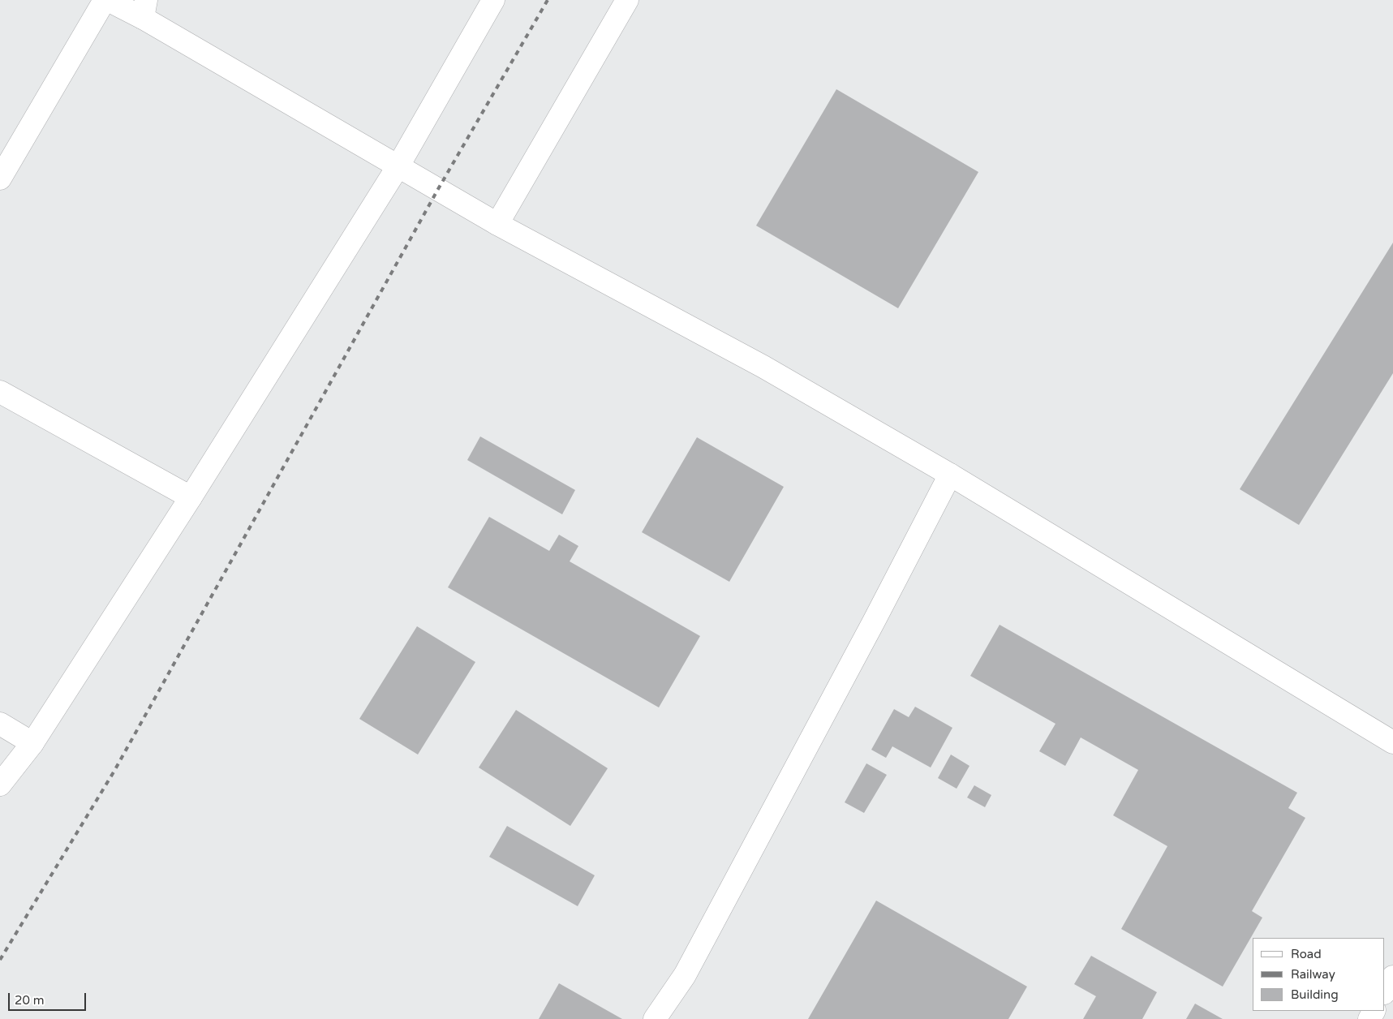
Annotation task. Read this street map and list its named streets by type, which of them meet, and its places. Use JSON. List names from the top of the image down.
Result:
{
  "legend": ["Road", "Railway", "Building"],
  "scale_bar": "20 m"
}
